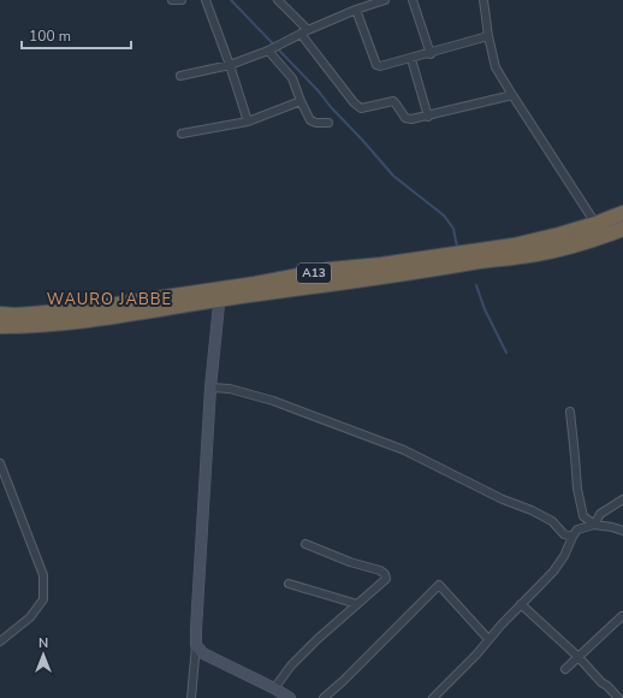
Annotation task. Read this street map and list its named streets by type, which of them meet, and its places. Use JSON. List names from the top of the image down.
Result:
{
  "streets": {
    "highway": ["A13"]
  },
  "districts": ["WAURO JABBE"],
  "scale_bar": "100 m",
  "north": "top"
}
